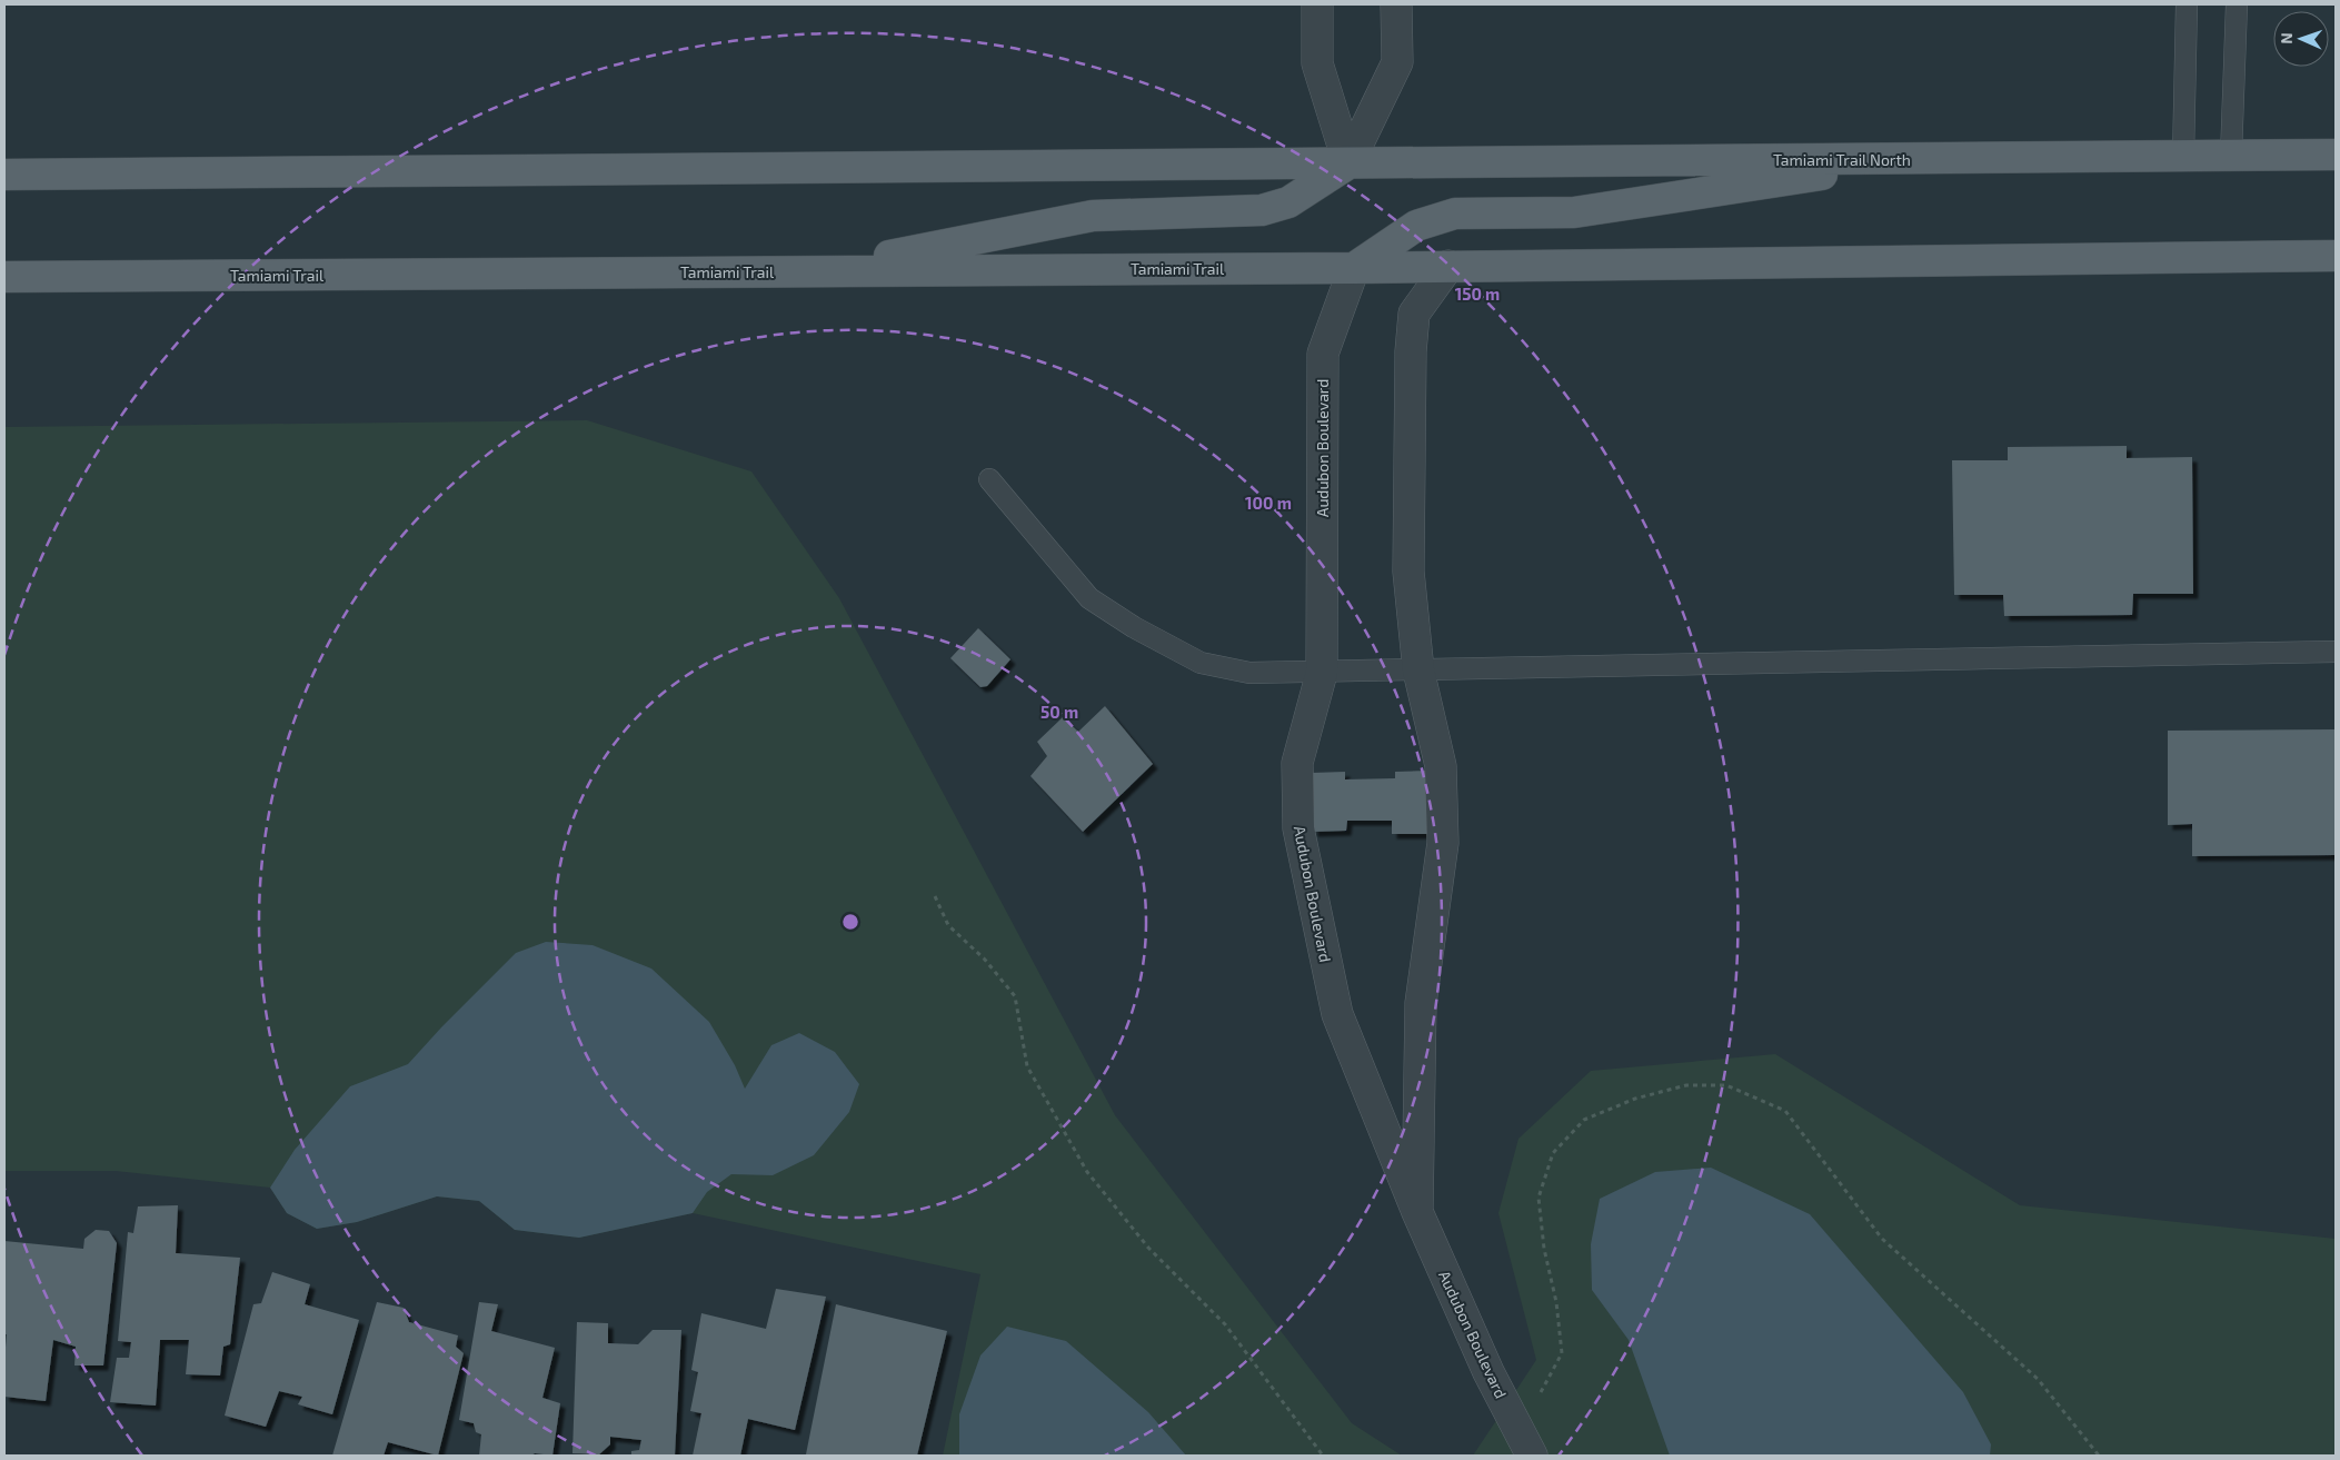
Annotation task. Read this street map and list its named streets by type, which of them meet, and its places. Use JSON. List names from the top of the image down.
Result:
{
  "streets": {
    "main road": ["Tamiami Trail North", "Tamiami Trail"],
    "street": ["Audubon Boulevard"]
  },
  "crossings": [
    ["Tamiami Trail", "Audubon Boulevard"]
  ],
  "north": "left",
  "rings": ["150 m", "100 m", "50 m"]
}
